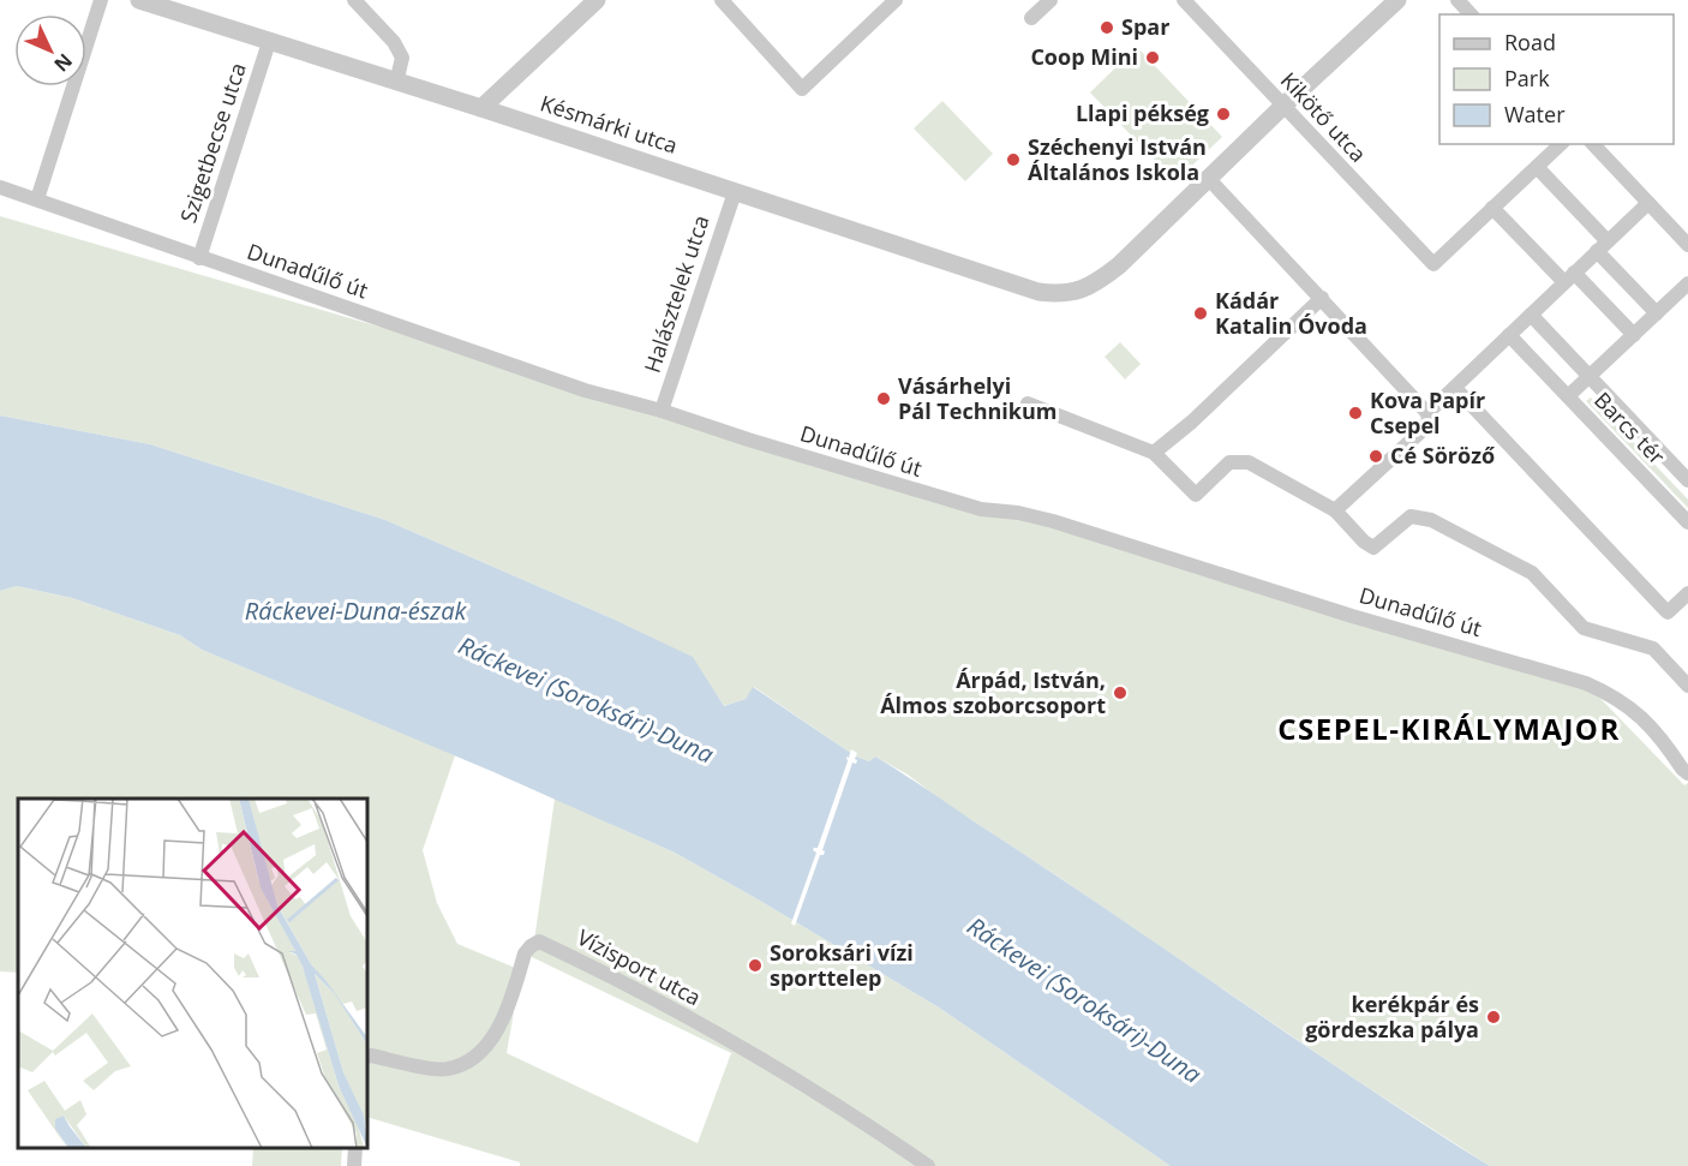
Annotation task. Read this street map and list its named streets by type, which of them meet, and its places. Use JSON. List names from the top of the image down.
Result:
{
  "streets": {
    "street": [
      "Kikötő utca",
      "Késmárki utca",
      "Szigetbecse utca",
      "Dunadűlő út",
      "Halásztelek utca",
      "Barcs tér",
      "Vízisport utca"
    ]
  },
  "crossings": [
    ["Késmárki utca", "Szigetbecse utca"],
    ["Késmárki utca", "Halásztelek utca"],
    ["Szigetbecse utca", "Dunadűlő út"],
    ["Dunadűlő út", "Halásztelek utca"]
  ],
  "districts": ["CSEPEL-KIRÁLYMAJOR"],
  "water": ["Ráckevei-Duna-észak", "Ráckevei (Soroksári)-Duna"],
  "places": [
    "Spar",
    "Coop Mini",
    "Llapi pékség",
    "Széchenyi István Általános Iskola",
    "Kádár Katalin Óvoda",
    "Vásárhelyi Pál Technikum",
    "Kova Papír Csepel",
    "Cé Söröző",
    "Árpád, István, Álmos szoborcsoport",
    "Soroksári vízi sporttelep",
    "kerékpár és gördeszka pálya"
  ],
  "legend": ["Road", "Park", "Water"],
  "north": "bottom right"
}
